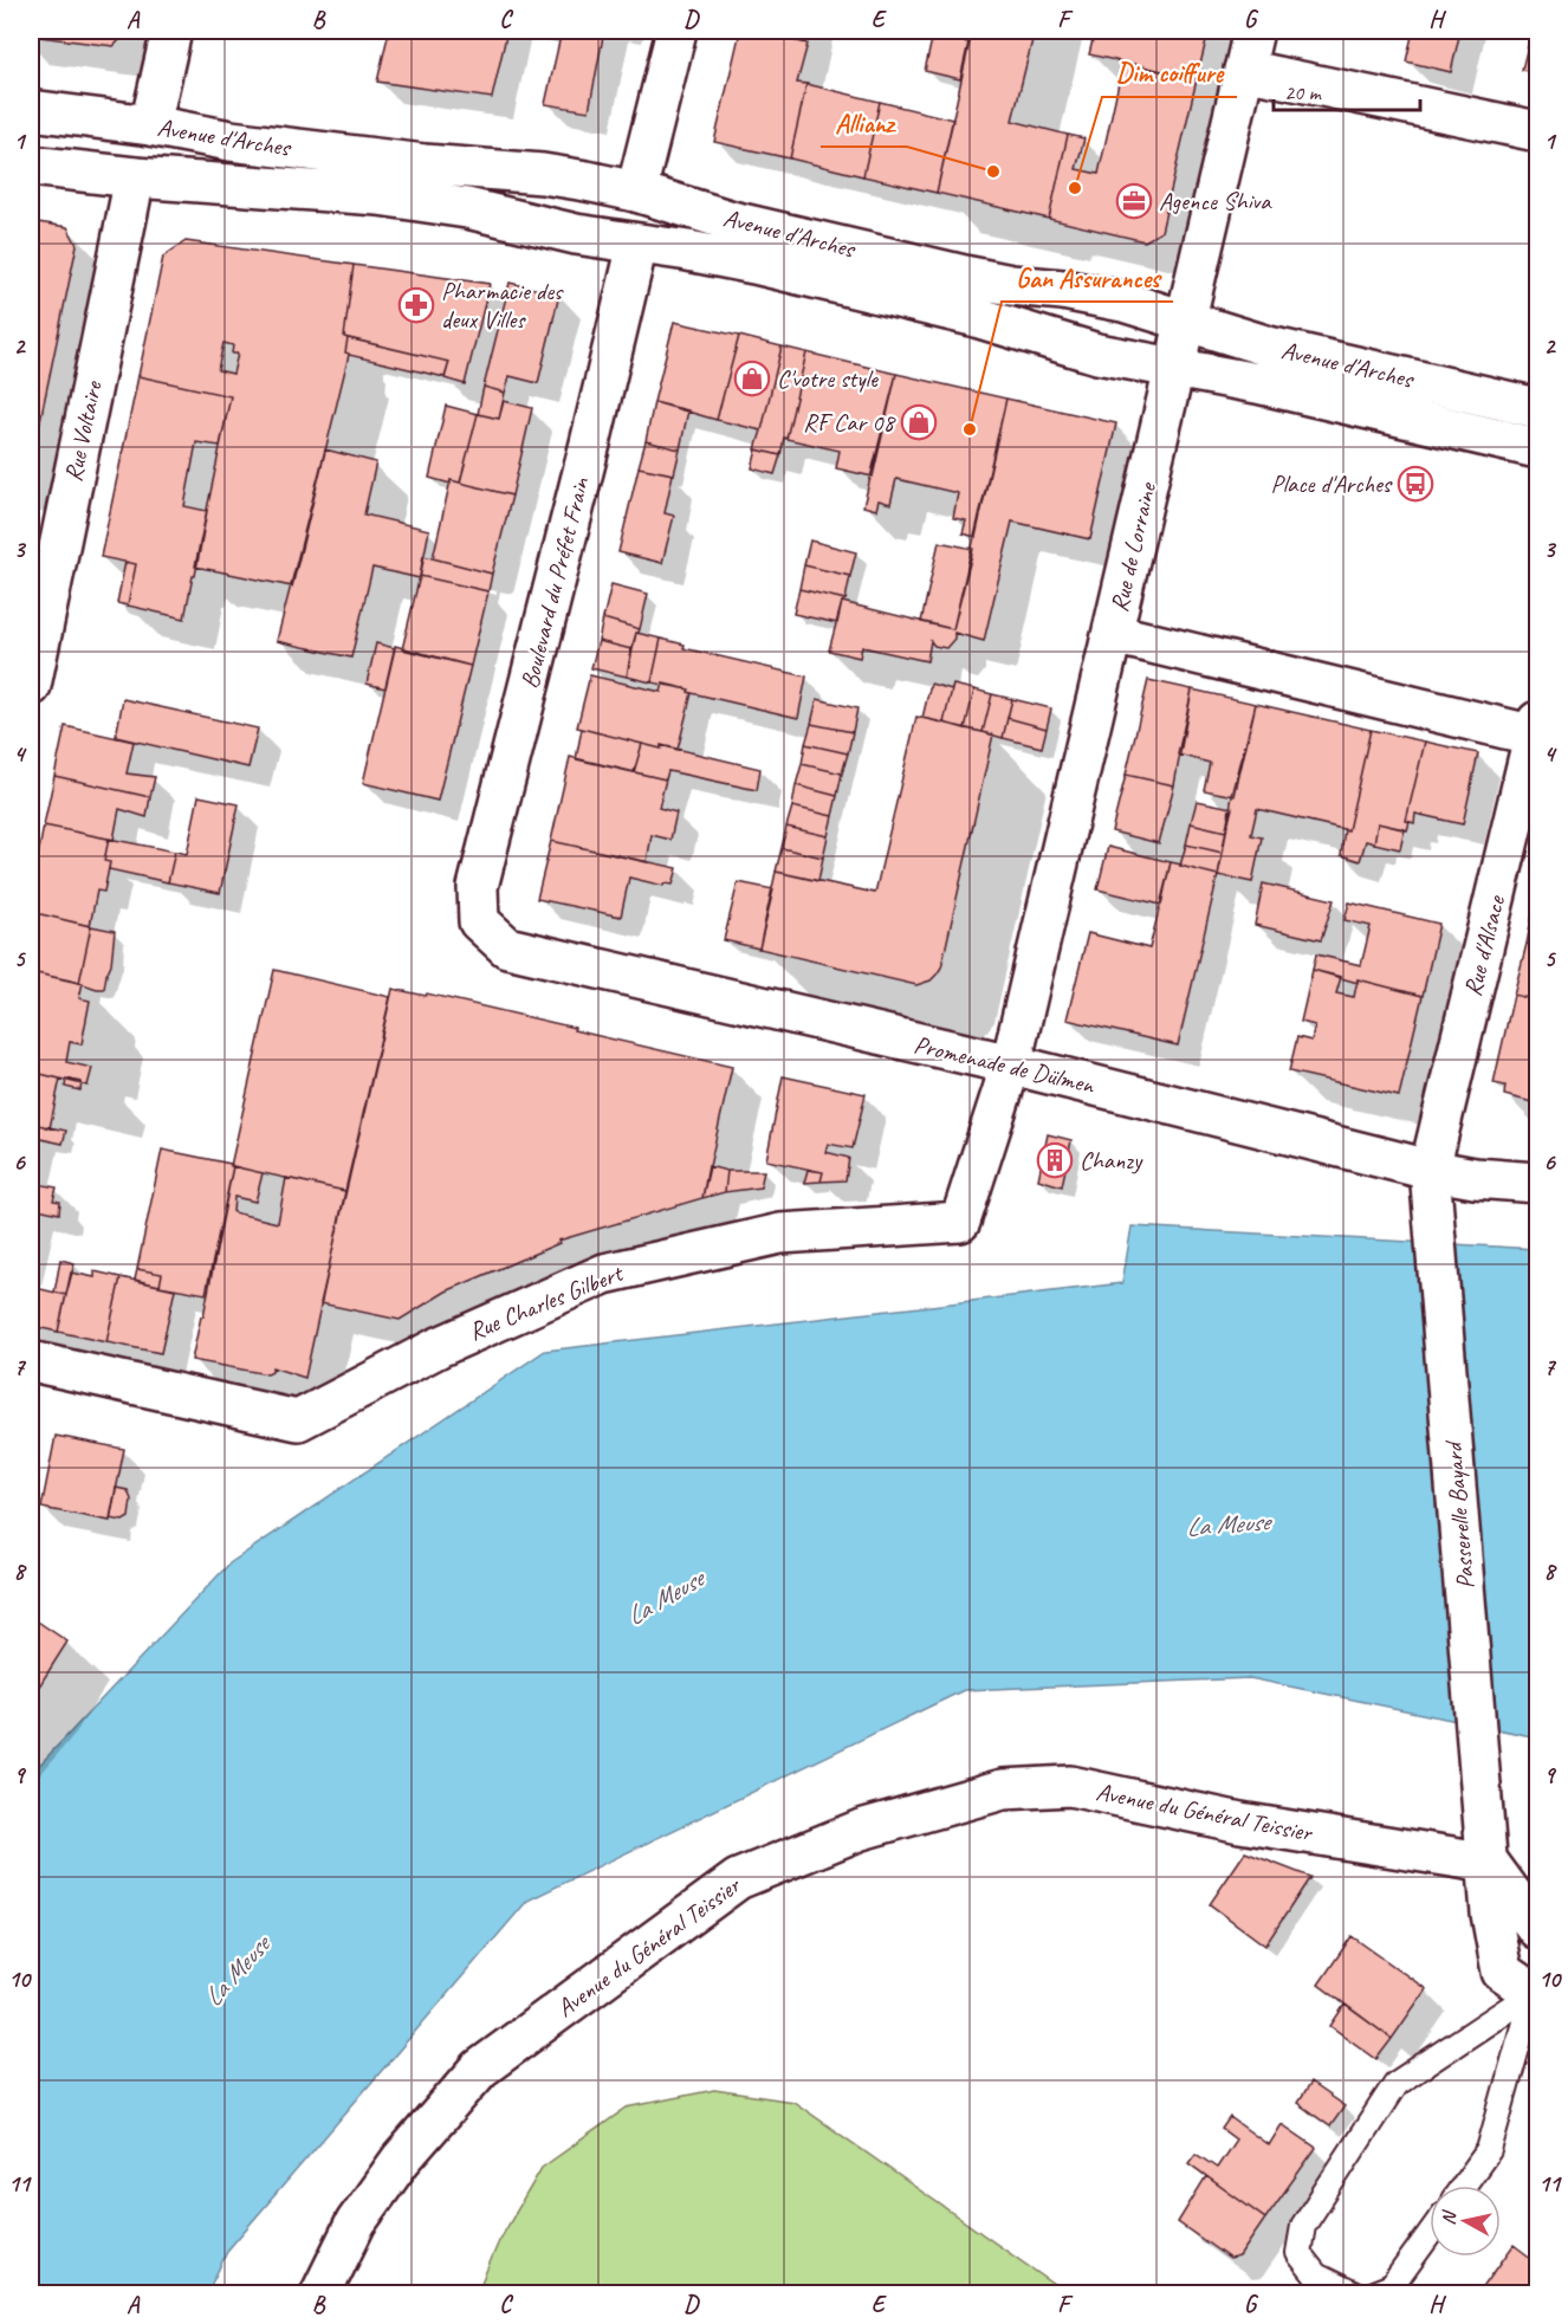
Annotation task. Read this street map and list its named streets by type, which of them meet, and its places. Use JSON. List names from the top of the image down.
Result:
{
  "streets": {
    "street": [
      "Avenue d'Arches",
      "Rue Voltaire",
      "Rue de Lorraine",
      "Boulevard du Préfet Frain",
      "Rue d'Alsace",
      "Promenade de Dülmen",
      "Rue Charles Gilbert",
      "Passerelle Bayard",
      "Avenue du Général Teissier"
    ]
  },
  "crossings": [
    ["Avenue d'Arches", "Rue Voltaire"],
    ["Avenue d'Arches", "Rue de Lorraine"],
    ["Avenue d'Arches", "Boulevard du Préfet Frain"],
    ["Rue de Lorraine", "Promenade de Dülmen"],
    ["Rue de Lorraine", "Rue Charles Gilbert"],
    ["Boulevard du Préfet Frain", "Promenade de Dülmen"],
    ["Rue d'Alsace", "Promenade de Dülmen"],
    ["Rue d'Alsace", "Passerelle Bayard"],
    ["Promenade de Dülmen", "Rue Charles Gilbert"],
    ["Promenade de Dülmen", "Passerelle Bayard"],
    ["Passerelle Bayard", "Avenue du Général Teissier"]
  ],
  "water": ["La Meuse"],
  "places": {
    "other": ["Allianz", "Dim coiffure", "Gan Assurances"],
    "office": ["Agence Shiva"],
    "pharmacy": ["Pharmacie des deux Villes"],
    "shop": ["C'votre style", "RF Car 08"],
    "bus stop": ["Place d'Arches"],
    "building": ["Chanzy"]
  },
  "scale_bar": "20 m",
  "north": "left",
  "grid": {
    "columns": [
      "A",
      "B",
      "C",
      "D",
      "E",
      "F",
      "G",
      "H"
    ],
    "rows": [
      "1",
      "2",
      "3",
      "4",
      "5",
      "6",
      "7",
      "8",
      "9",
      "10",
      "11"
    ]
  }
}
